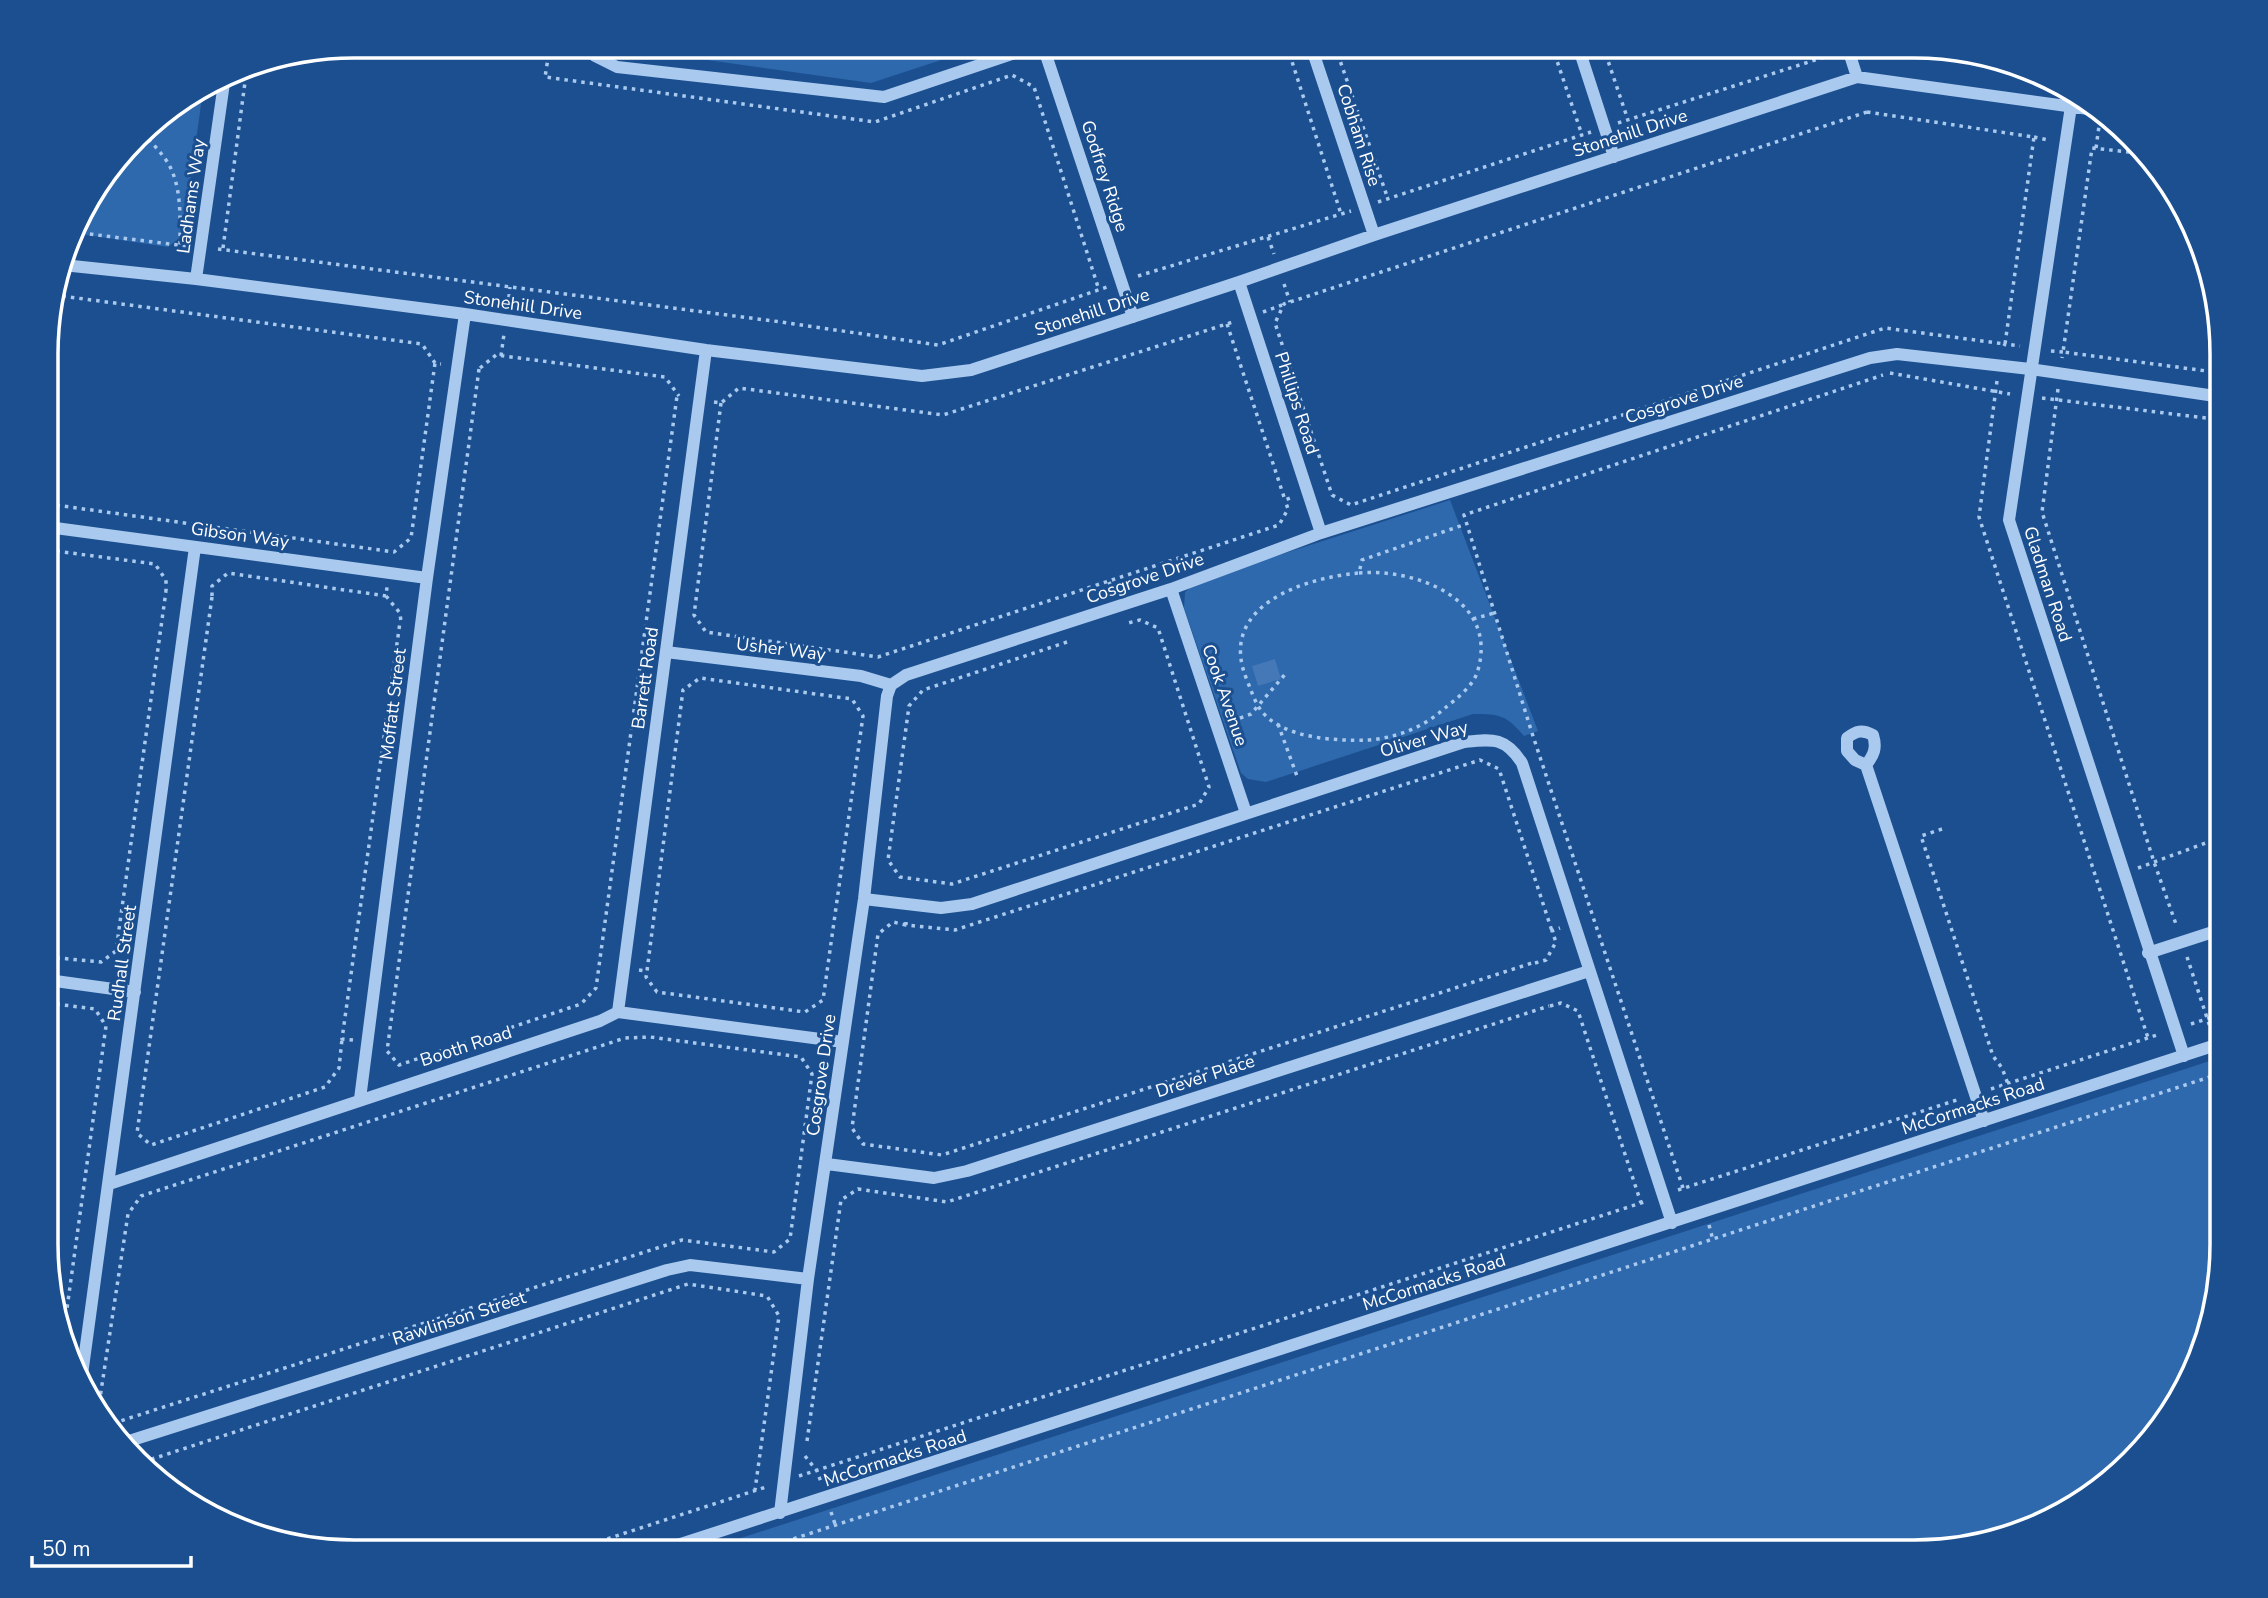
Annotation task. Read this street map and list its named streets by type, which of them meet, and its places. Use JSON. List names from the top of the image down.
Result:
{
  "streets": {
    "street": [
      "Stonehill Drive",
      "Cobham Rise",
      "Godfrey Ridge",
      "Ladhams Way",
      "Cosgrove Drive",
      "Phillips Road",
      "Gibson Way",
      "Gladman Road",
      "Usher Way",
      "Barrett Road",
      "Cook Avenue",
      "Moffatt Street",
      "Oliver Way",
      "Rudhall Street",
      "Booth Road",
      "Drever Place",
      "McCormacks Road",
      "Rawlinson Street"
    ]
  },
  "crossings": [
    ["Stonehill Drive", "Cobham Rise"],
    ["Stonehill Drive", "Godfrey Ridge"],
    ["Stonehill Drive", "Ladhams Way"],
    ["Stonehill Drive", "Phillips Road"],
    ["Stonehill Drive", "Gladman Road"],
    ["Stonehill Drive", "Barrett Road"],
    ["Stonehill Drive", "Moffatt Street"],
    ["Cosgrove Drive", "Phillips Road"],
    ["Cosgrove Drive", "Gladman Road"],
    ["Cosgrove Drive", "Usher Way"],
    ["Cosgrove Drive", "Cook Avenue"],
    ["Cosgrove Drive", "Oliver Way"],
    ["Cosgrove Drive", "Drever Place"],
    ["Cosgrove Drive", "McCormacks Road"],
    ["Cosgrove Drive", "Rawlinson Street"],
    ["Gibson Way", "Moffatt Street"],
    ["Gibson Way", "Rudhall Street"],
    ["Gladman Road", "McCormacks Road"],
    ["Usher Way", "Barrett Road"],
    ["Barrett Road", "Booth Road"],
    ["Cook Avenue", "Oliver Way"],
    ["Moffatt Street", "Booth Road"],
    ["Oliver Way", "Drever Place"],
    ["Oliver Way", "McCormacks Road"],
    ["Rudhall Street", "Booth Road"]
  ],
  "scale_bar": "50 m"
}
